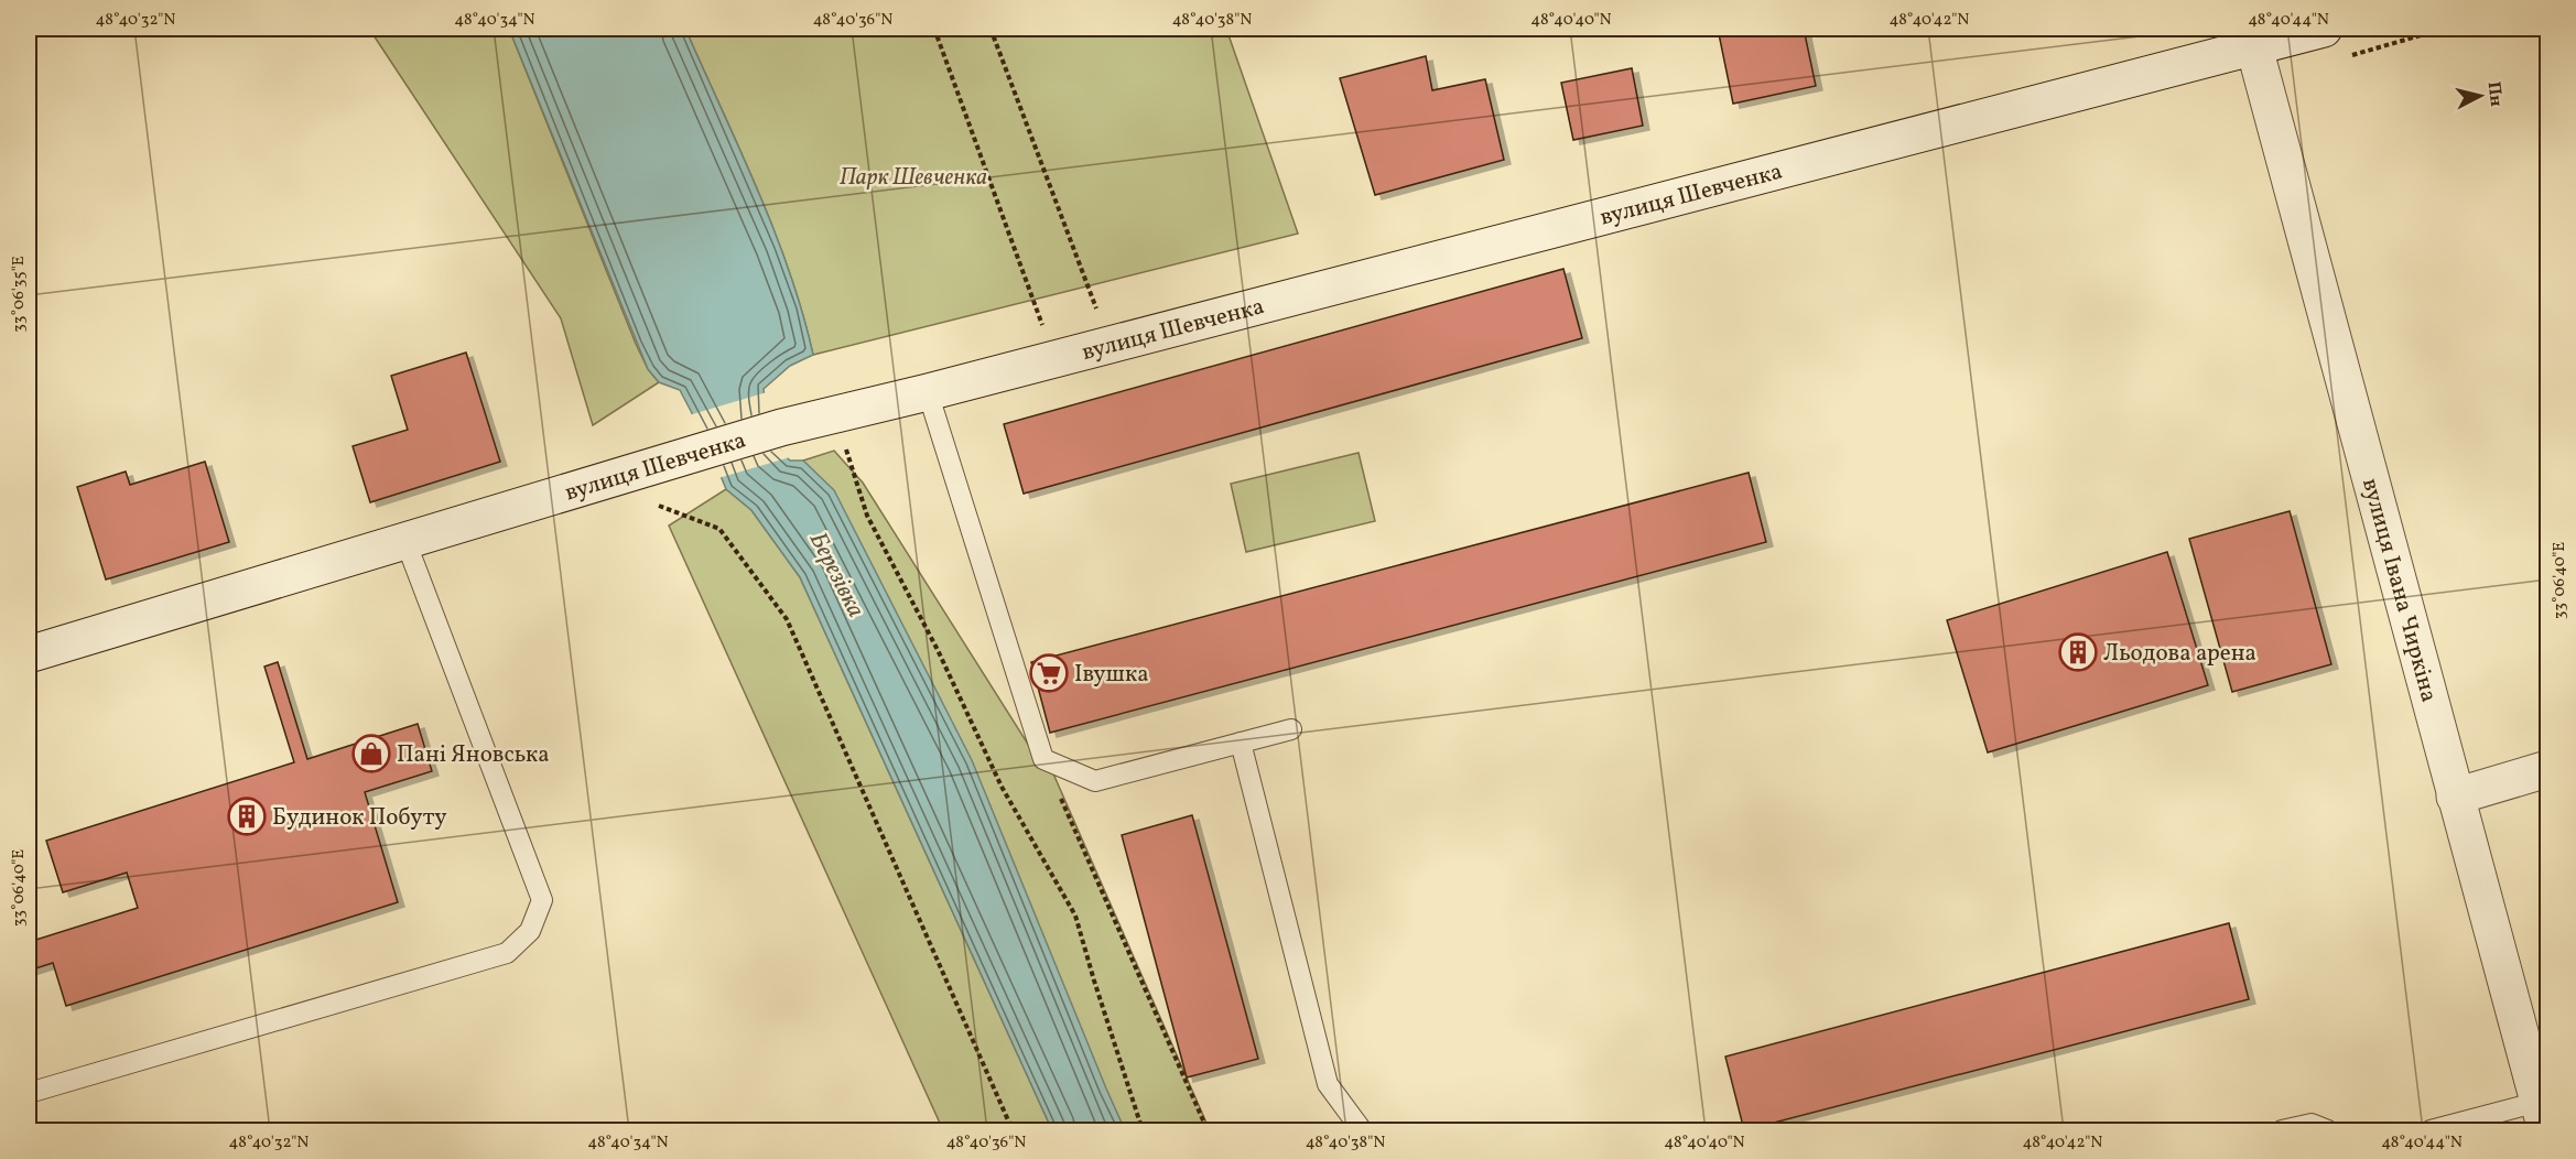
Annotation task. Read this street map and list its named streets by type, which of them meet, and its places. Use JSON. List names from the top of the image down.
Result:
{
  "streets": {
    "main road": ["вулиця Шевченка", "вулиця Івана Чиркіна"]
  },
  "crossings": [
    ["вулиця Шевченка", "вулиця Івана Чиркіна"]
  ],
  "water": ["Березівка"],
  "parks": ["Парк Шевченка"],
  "places": {
    "building": ["Льодова арена", "Будинок Побуту"],
    "supermarket": ["Івушка"],
    "shop": ["Пані Яновська"]
  },
  "north": "right",
  "coordinates": [
    "48°40'32\"N",
    "48°40'34\"N",
    "48°40'36\"N",
    "48°40'38\"N",
    "48°40'40\"N",
    "48°40'42\"N",
    "48°40'44\"N",
    "33°06'35\"E",
    "33°06'40\"E"
  ]
}
